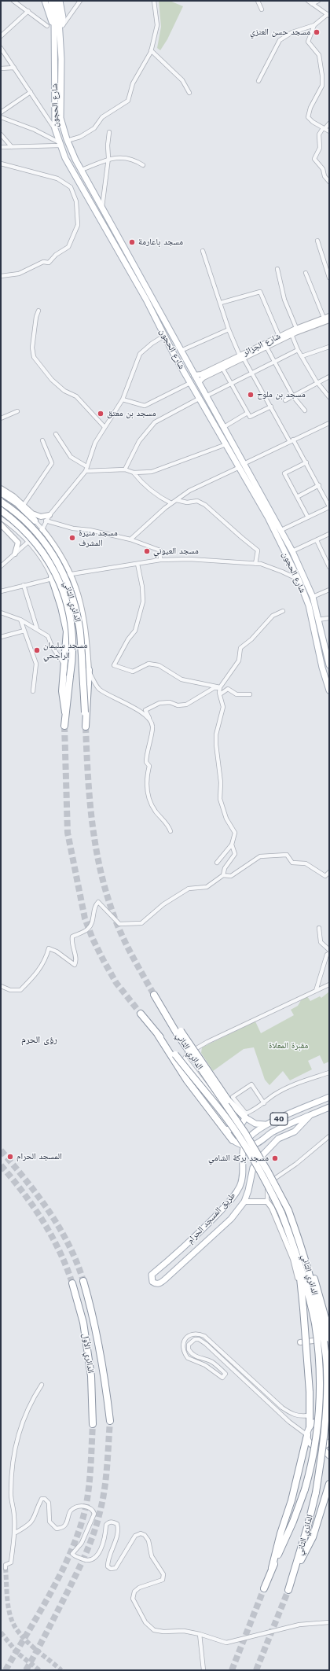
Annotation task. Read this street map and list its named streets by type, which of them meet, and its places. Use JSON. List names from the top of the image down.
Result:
{
  "streets": {
    "highway": ["الدائري الثاني", "الدائري الأول"],
    "main road": ["شارع الحجون", "40", "طريق المسجد الحرام"],
    "street": ["شارع الجزائر"]
  },
  "crossings": [
    ["شارع الحجون", "شارع الجزائر"]
  ],
  "districts": ["رؤى الحرم"],
  "parks": ["مقبرة المعلاة"],
  "places": [
    "مسجد حسن العنزي",
    "مسجد باعارمة",
    "مسجد بن ملوح",
    "مسجد بن معتق",
    "مسجد منيرة المشرف",
    "مسجد العيوني",
    "مسجد سليمان الراجحي",
    "المسجد الحرام",
    "مسجد بركة الشامي"
  ]
}
